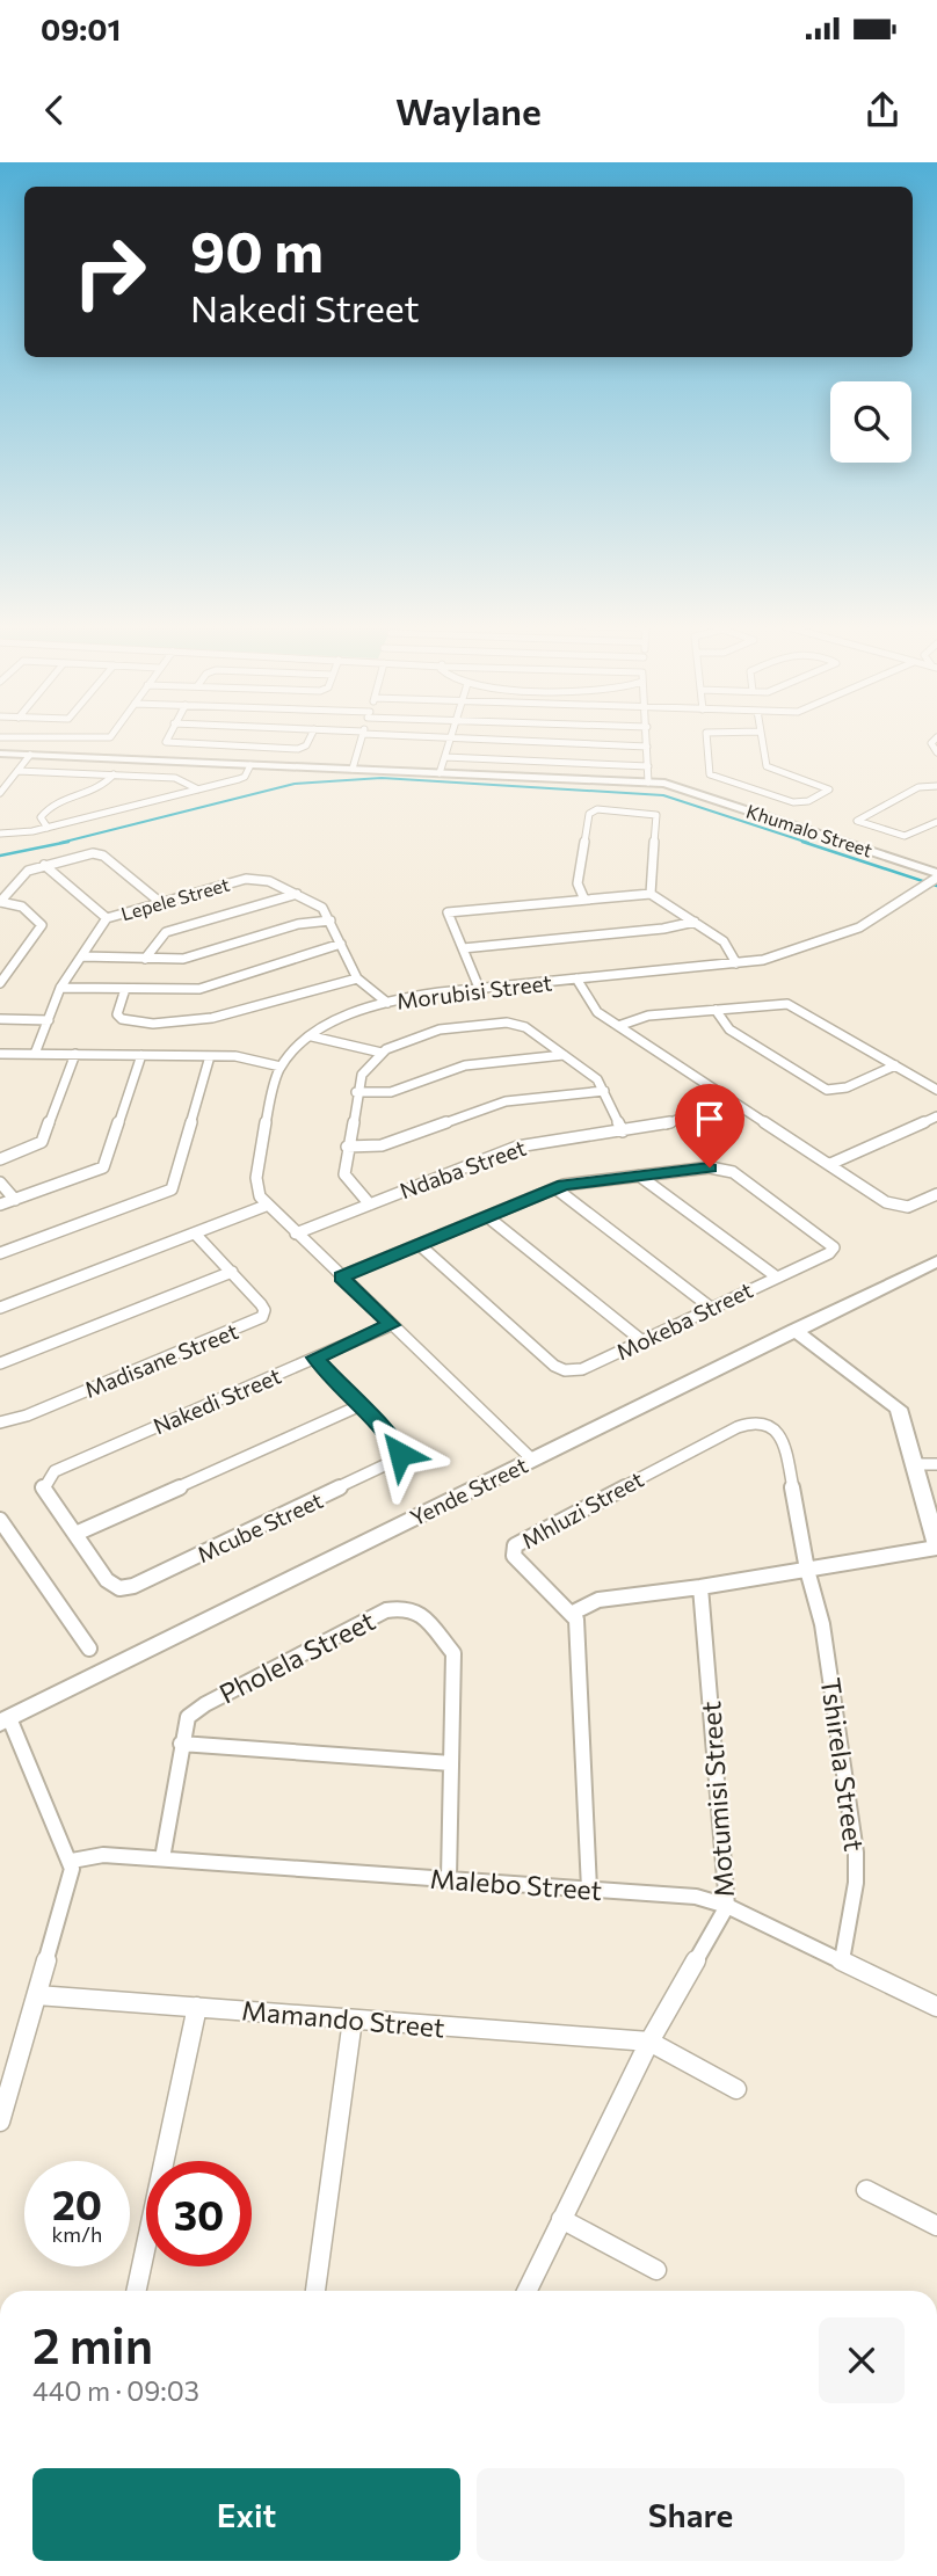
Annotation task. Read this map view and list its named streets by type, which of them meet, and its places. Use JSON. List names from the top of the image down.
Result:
{
  "streets": {
    "street": [
      "Khumalo Street",
      "Lepele Street",
      "Morubisi Street",
      "Ndaba Street",
      "Mokeba Street",
      "Madisane Street",
      "Nakedi Street",
      "Yende Street",
      "Mhluzi Street",
      "Mcube Street",
      "Pholela Street",
      "Tshirela Street",
      "Motumisi Street",
      "Malebo Street",
      "Mamando Street"
    ]
  },
  "crossings": [
    ["Khumalo Street", "Morubisi Street"],
    ["Lepele Street", "Morubisi Street"],
    ["Nakedi Street", "Mcube Street"],
    ["Mhluzi Street", "Tshirela Street"],
    ["Pholela Street", "Malebo Street"],
    ["Tshirela Street", "Malebo Street"],
    ["Motumisi Street", "Malebo Street"],
    ["Motumisi Street", "Mamando Street"]
  ],
  "page": {
    "status": "09:01",
    "header": "Waylane",
    "turn": ["90 m", "Nakedi Street"],
    "speed": "20 km/h",
    "limit": "30",
    "heading": ["2 min", "440 m · 09:03"],
    "buttons": ["Exit", "Share"]
  }
}
